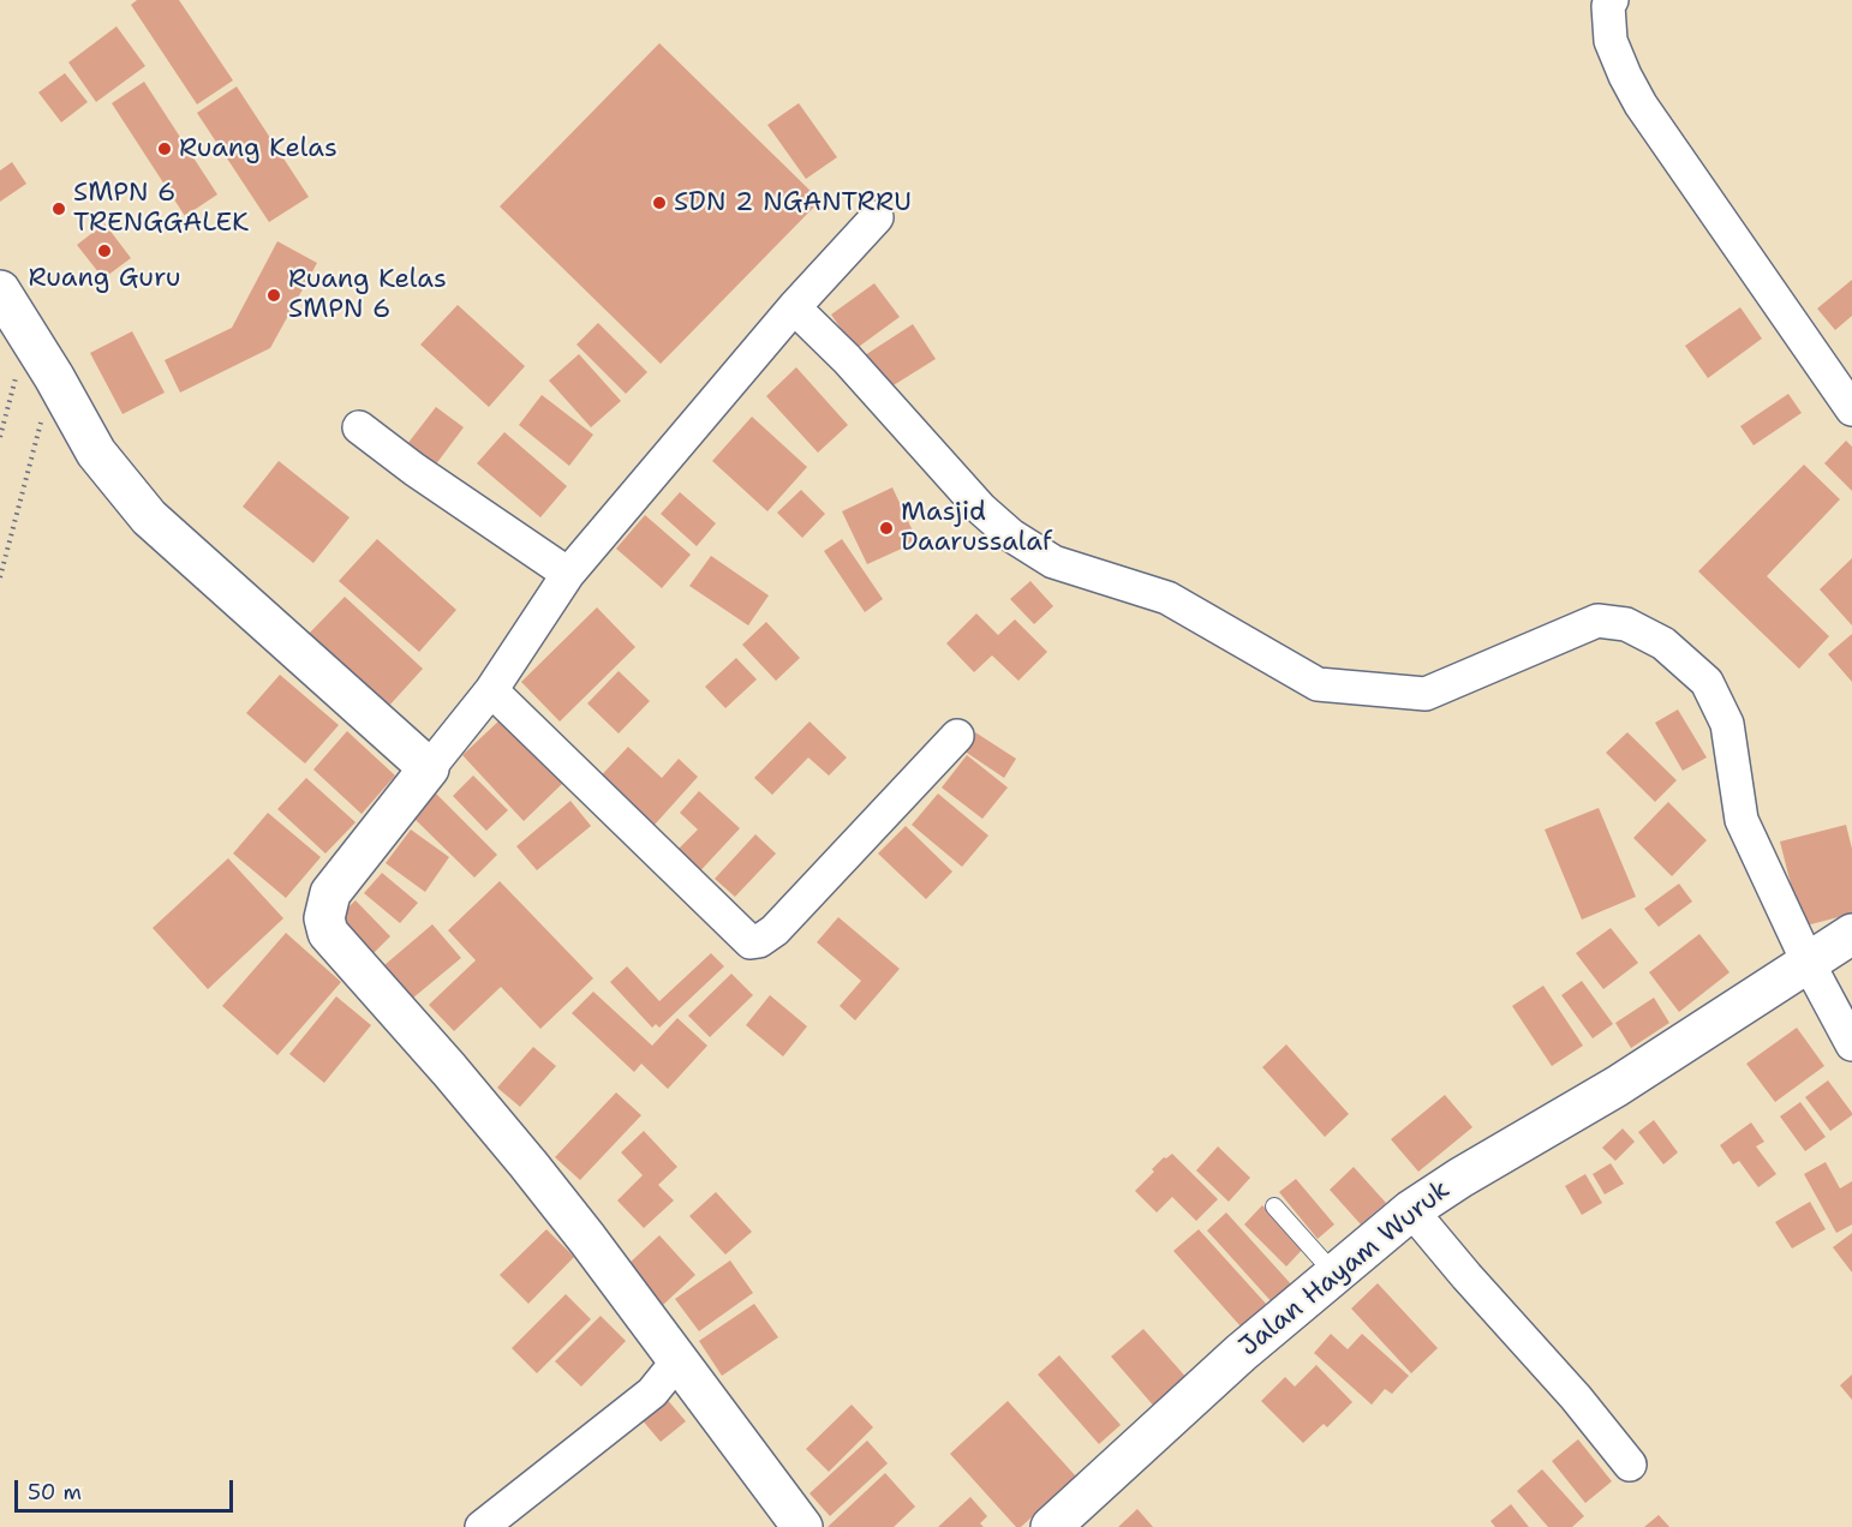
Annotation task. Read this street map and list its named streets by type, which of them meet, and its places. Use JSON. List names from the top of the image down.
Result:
{
  "streets": {
    "street": ["Jalan Hayam Wuruk"]
  },
  "places": [
    "Ruang Kelas",
    "SDN 2 NGANTRRU",
    "SMPN 6 TRENGGALEK",
    "Ruang Guru",
    "Ruang Kelas SMPN 6",
    "Masjid Daarussalaf"
  ],
  "scale_bar": "50 m"
}
